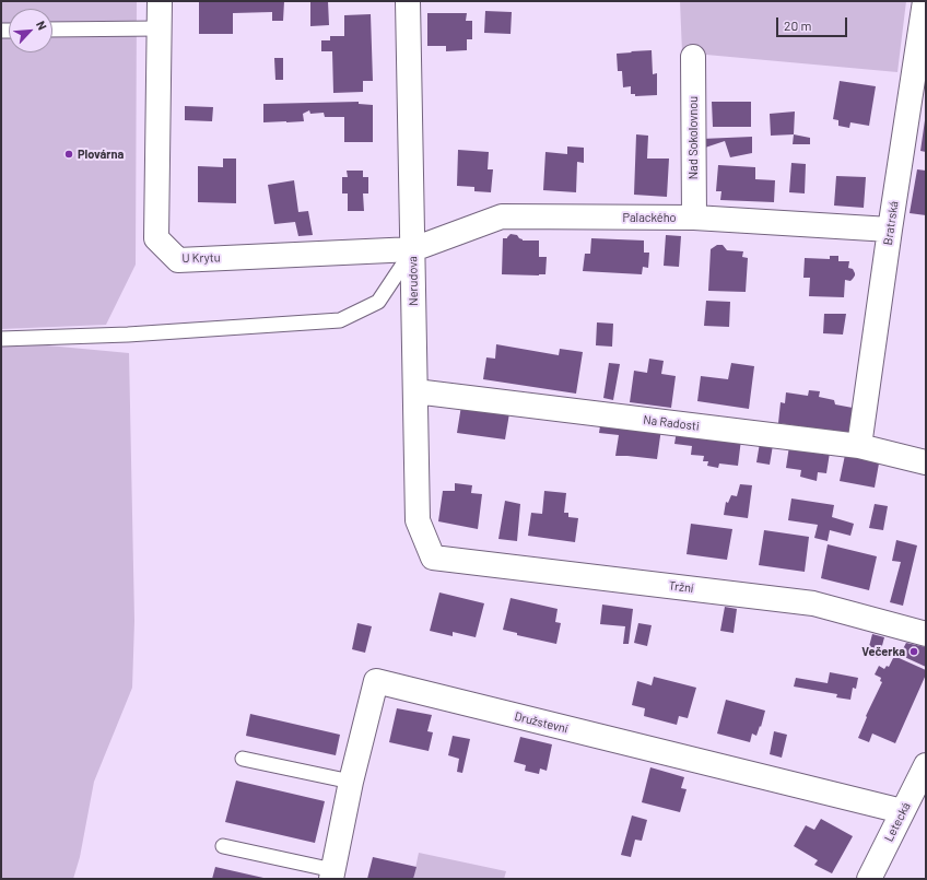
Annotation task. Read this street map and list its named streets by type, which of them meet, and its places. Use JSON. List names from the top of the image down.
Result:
{
  "streets": {
    "street": [
      "Nad Sokolovnou",
      "Palackého",
      "Bratrská",
      "U Krytu",
      "Nerudova",
      "Na Radosti",
      "Tržní",
      "Družstevní",
      "Letecká"
    ]
  },
  "crossings": [
    ["Nad Sokolovnou", "Palackého"],
    ["Palackého", "Bratrská"],
    ["Palackého", "U Krytu"],
    ["Palackého", "Nerudova"],
    ["Bratrská", "Na Radosti"],
    ["U Krytu", "Nerudova"],
    ["Nerudova", "Na Radosti"],
    ["Nerudova", "Tržní"],
    ["Družstevní", "Letecká"]
  ],
  "places": ["Plovárna", "Večerka"],
  "scale_bar": "20 m",
  "north": "top right"
}
